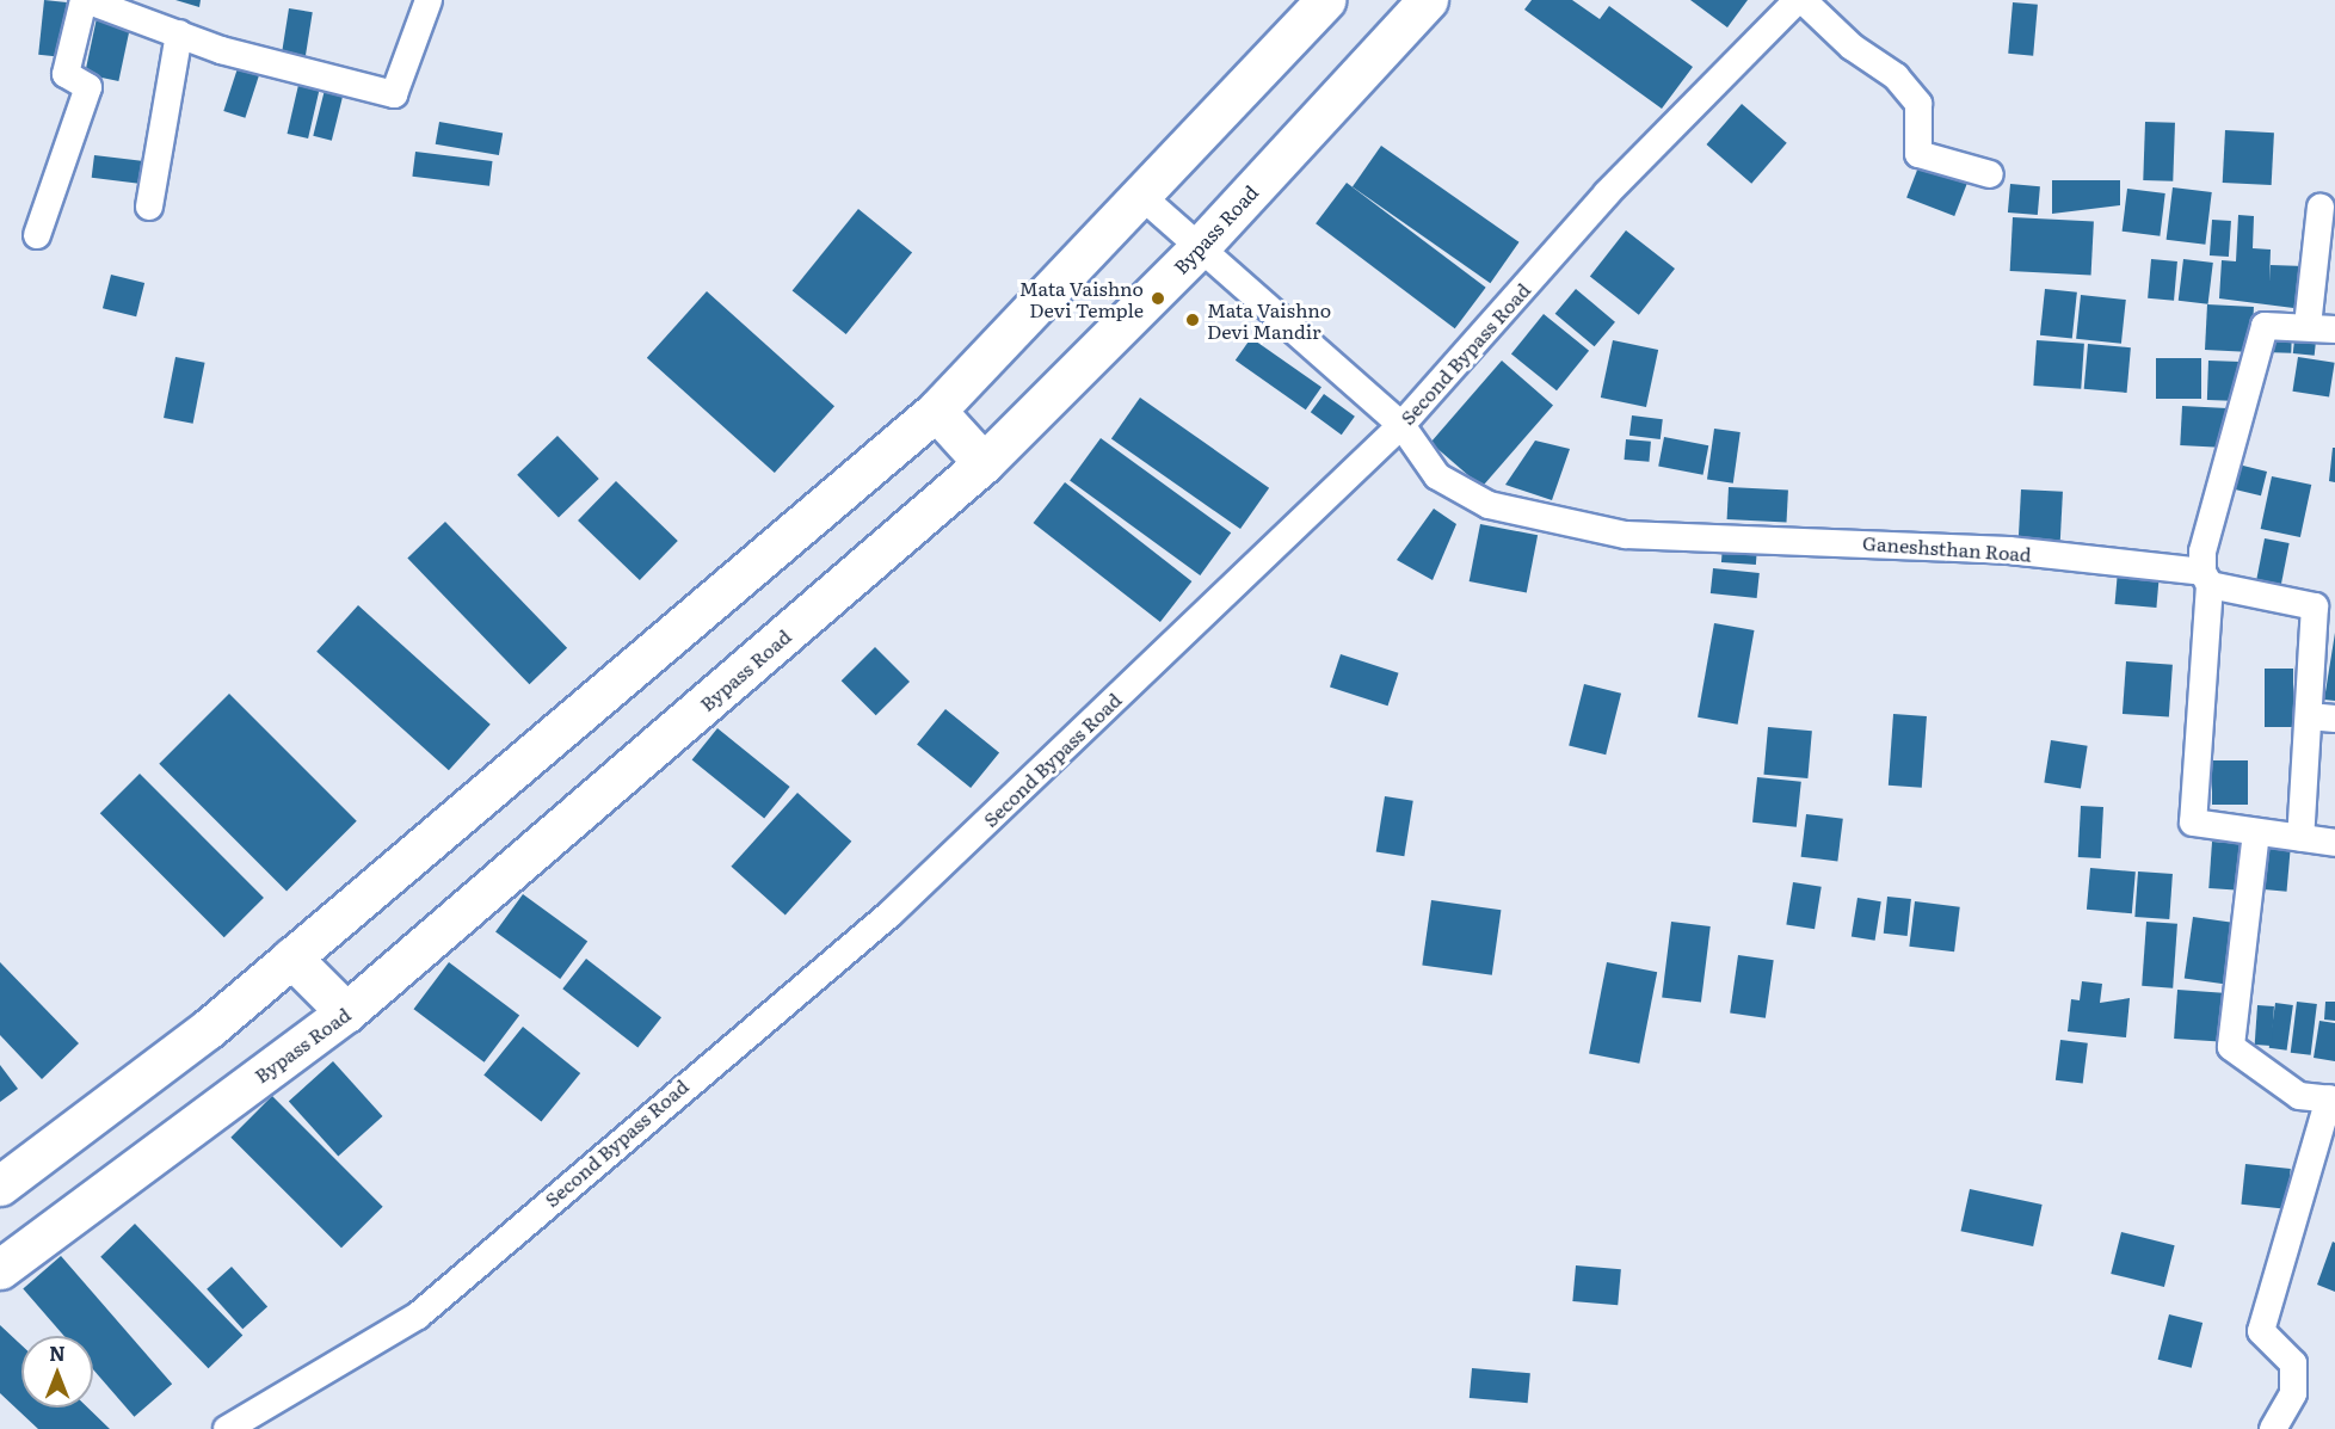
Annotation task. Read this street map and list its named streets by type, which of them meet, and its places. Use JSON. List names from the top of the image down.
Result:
{
  "streets": {
    "main road": ["Bypass Road"],
    "street": ["Second Bypass Road", "Ganeshsthan Road"]
  },
  "crossings": [
    ["Bypass Road", "Ganeshsthan Road"],
    ["Second Bypass Road", "Ganeshsthan Road"]
  ],
  "places": ["Mata Vaishno Devi Temple", "Mata Vaishno Devi Mandir"],
  "north": "top"
}
